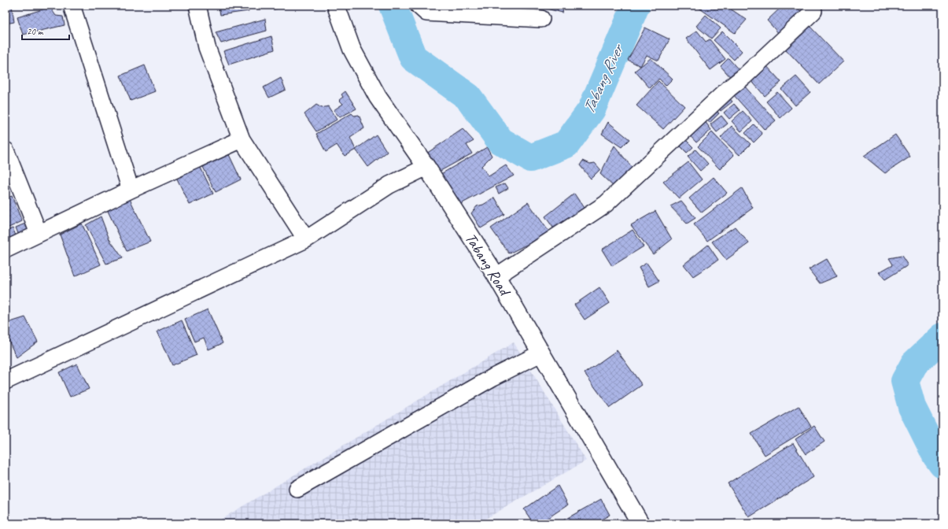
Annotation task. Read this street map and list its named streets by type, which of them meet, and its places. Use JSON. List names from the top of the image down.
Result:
{
  "streets": {
    "main road": ["Tabang Road"]
  },
  "water": ["Tabang River"],
  "scale_bar": "20 m"
}
